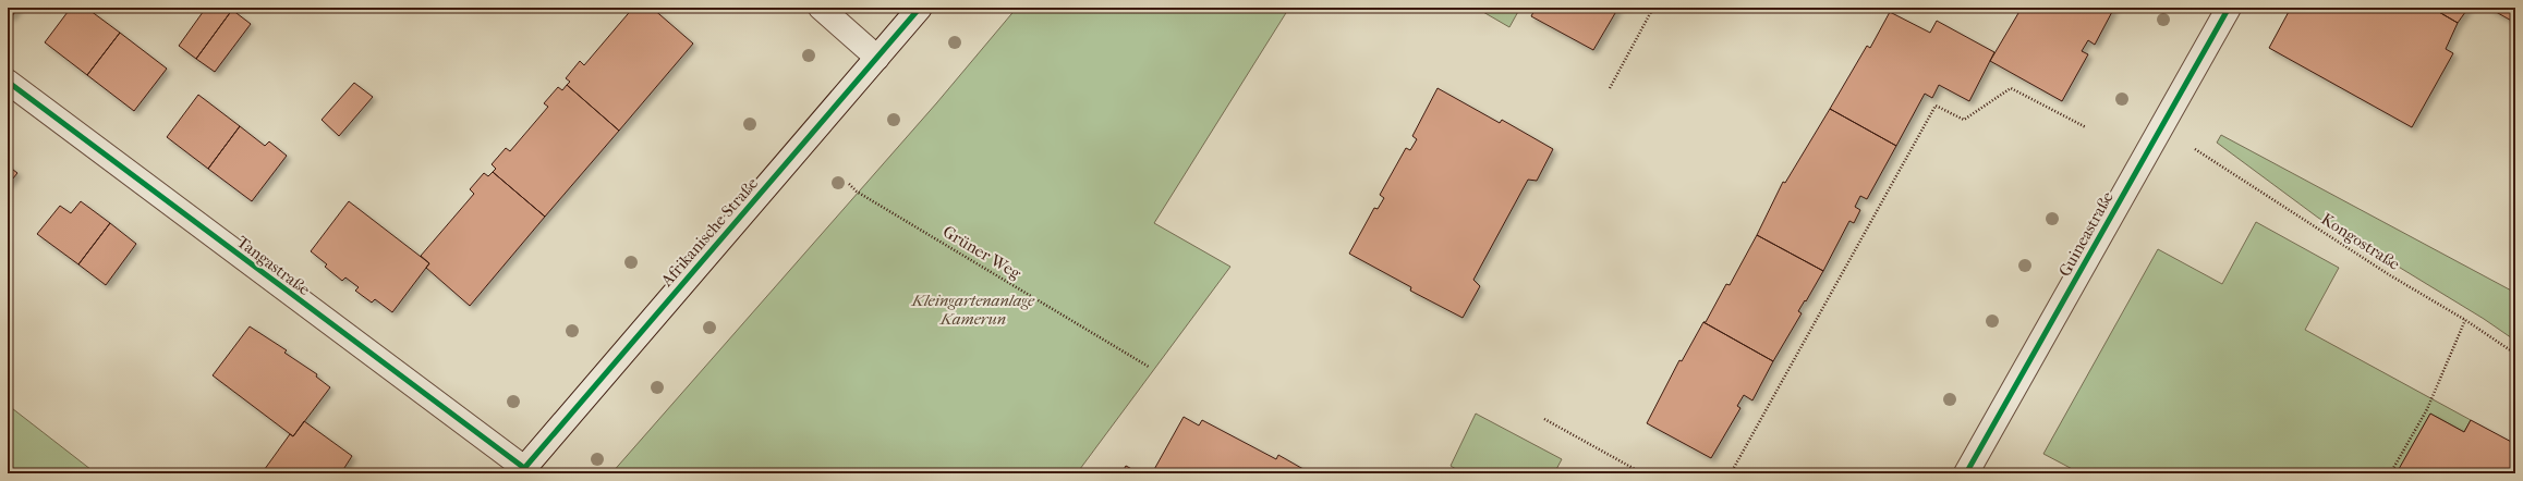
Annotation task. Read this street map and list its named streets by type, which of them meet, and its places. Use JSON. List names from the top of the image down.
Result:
{
  "streets": {
    "street": ["Afrikanische Straße", "Guineastraße", "Tangastraße"],
    "path": ["Kongostraße", "Grüner Weg"]
  },
  "crossings": [
    ["Afrikanische Straße", "Tangastraße"]
  ],
  "parks": ["Kleingartenanlage Kamerun"]
}
